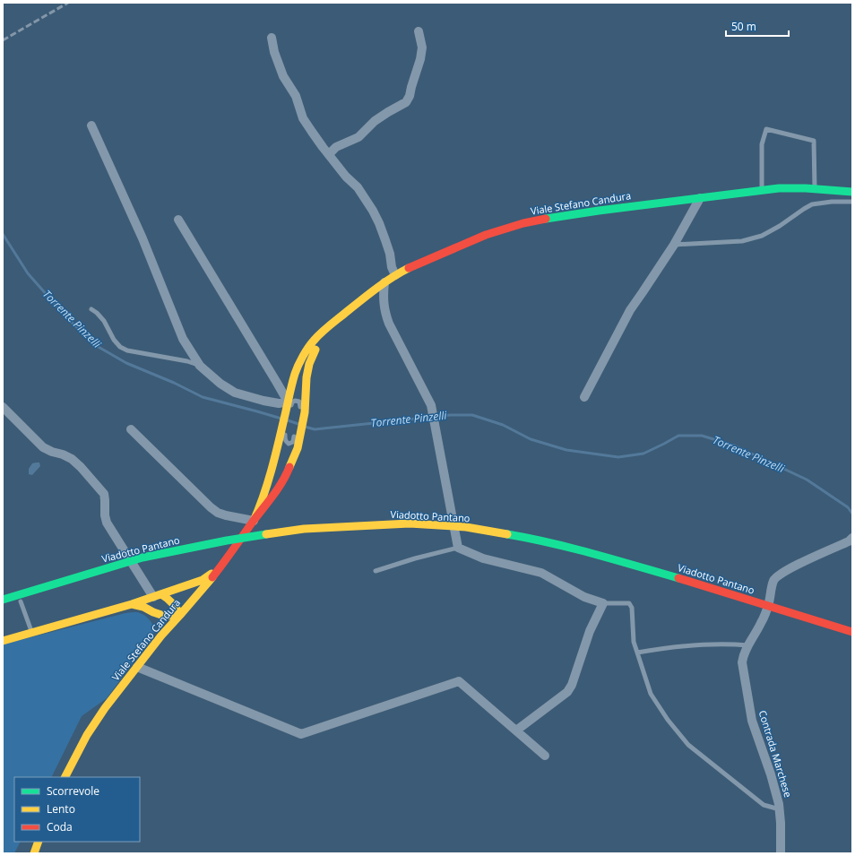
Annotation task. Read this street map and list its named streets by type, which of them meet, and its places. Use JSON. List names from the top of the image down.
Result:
{
  "streets": {
    "main road": ["Viale Stefano Candura", "Viadotto Pantano"],
    "street": ["Contrada Marchese"]
  },
  "water": ["Torrente Pinzelli"],
  "legend": ["Scorrevole", "Lento", "Coda"],
  "scale_bar": "50 m"
}
